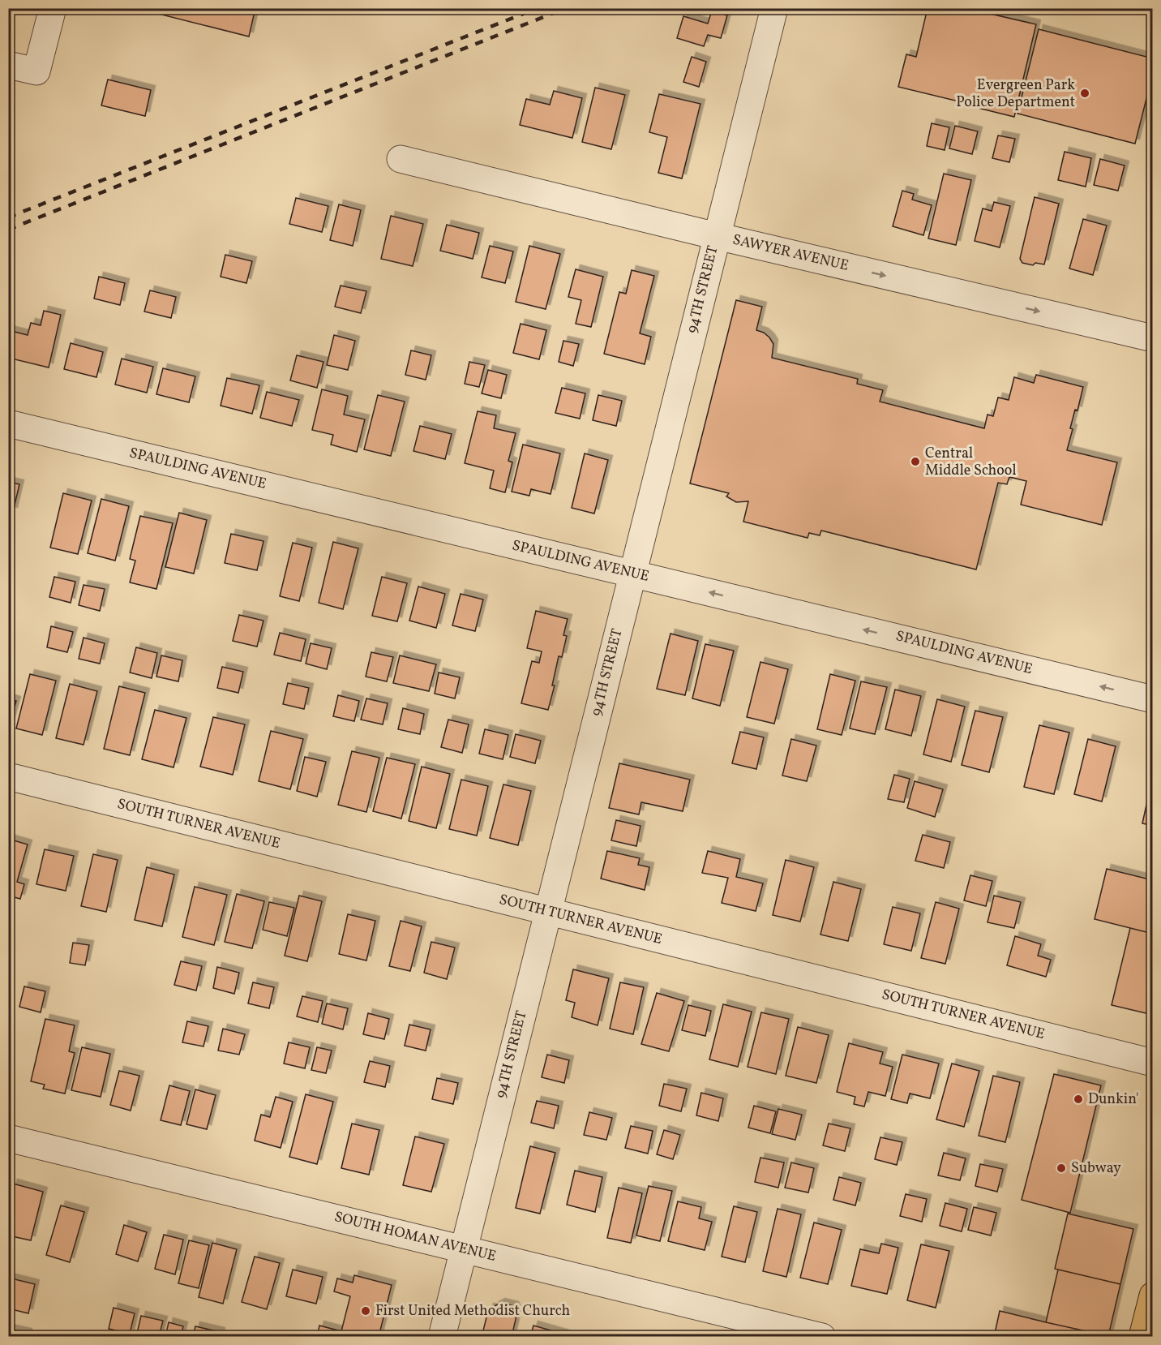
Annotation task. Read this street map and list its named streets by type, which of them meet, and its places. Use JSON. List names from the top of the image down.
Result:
{
  "streets": {
    "street": [
      "SAWYER AVENUE",
      "94TH STREET",
      "SPAULDING AVENUE",
      "SOUTH TURNER AVENUE",
      "SOUTH HOMAN AVENUE"
    ]
  },
  "crossings": [
    ["SAWYER AVENUE", "94TH STREET"],
    ["94TH STREET", "SPAULDING AVENUE"],
    ["94TH STREET", "SOUTH TURNER AVENUE"],
    ["94TH STREET", "SOUTH HOMAN AVENUE"]
  ],
  "one_way": ["SAWYER AVENUE", "SPAULDING AVENUE"],
  "places": [
    "Evergreen Park Police Department",
    "Central Middle School",
    "Dunkin'",
    "Subway",
    "First United Methodist Church"
  ]
}
